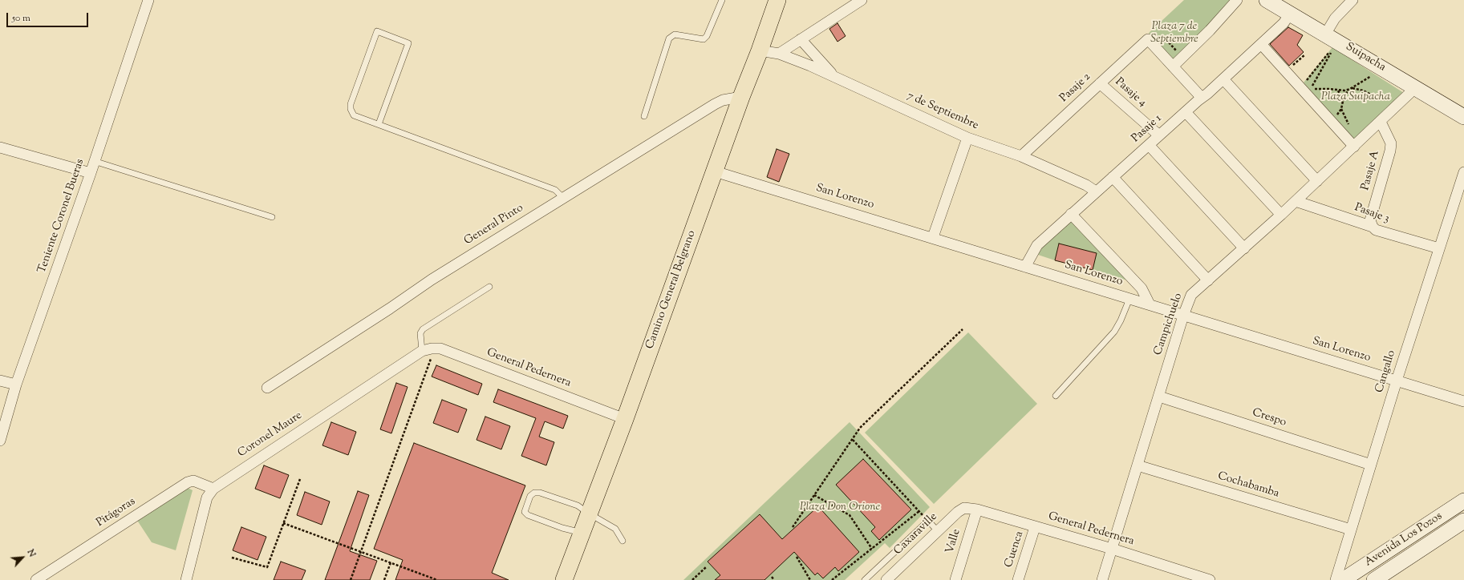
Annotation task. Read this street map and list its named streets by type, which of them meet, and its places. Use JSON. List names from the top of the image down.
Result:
{
  "streets": {
    "main road": ["Camino General Belgrano"],
    "street": [
      "Suipacha",
      "Pasaje 2",
      "Pasaje 4",
      "7 de Septiembre",
      "Pasaje 1",
      "Pasaje A",
      "San Lorenzo",
      "Pasaje 3",
      "Teniente Coronel Bueras",
      "General Pinto",
      "Campichuelo",
      "General Pedernera",
      "Cangallo",
      "Crespo",
      "Coronel Maure",
      "Cochabamba",
      "Pitágoras",
      "Caxaraville",
      "Avenida Los Pozos",
      "Valle",
      "Cuenca"
    ]
  },
  "crossings": [
    ["Suipacha", "Pasaje 1"],
    ["Suipacha", "Campichuelo"],
    ["Pasaje 2", "Pasaje 4"],
    ["Pasaje 2", "7 de Septiembre"],
    ["Pasaje 4", "Pasaje 1"],
    ["7 de Septiembre", "Pasaje 1"],
    ["Pasaje 1", "San Lorenzo"],
    ["Pasaje A", "Pasaje 3"],
    ["Pasaje A", "Campichuelo"],
    ["San Lorenzo", "Camino General Belgrano"],
    ["San Lorenzo", "Campichuelo"],
    ["San Lorenzo", "Cangallo"],
    ["Pasaje 3", "Campichuelo"],
    ["Pasaje 3", "Cangallo"],
    ["General Pinto", "Camino General Belgrano"],
    ["Camino General Belgrano", "General Pedernera"],
    ["Campichuelo", "General Pedernera"],
    ["Campichuelo", "Crespo"],
    ["Campichuelo", "Cochabamba"],
    ["General Pedernera", "Coronel Maure"],
    ["General Pedernera", "Caxaraville"],
    ["General Pedernera", "Valle"],
    ["General Pedernera", "Cuenca"],
    ["Cangallo", "Crespo"],
    ["Cangallo", "Cochabamba"],
    ["Coronel Maure", "Pitágoras"]
  ],
  "parks": ["Plaza 7 de Septiembre", "Plaza Suipacha", "Plaza Don Orione"],
  "scale_bar": "50 m",
  "north": "top right"
}
